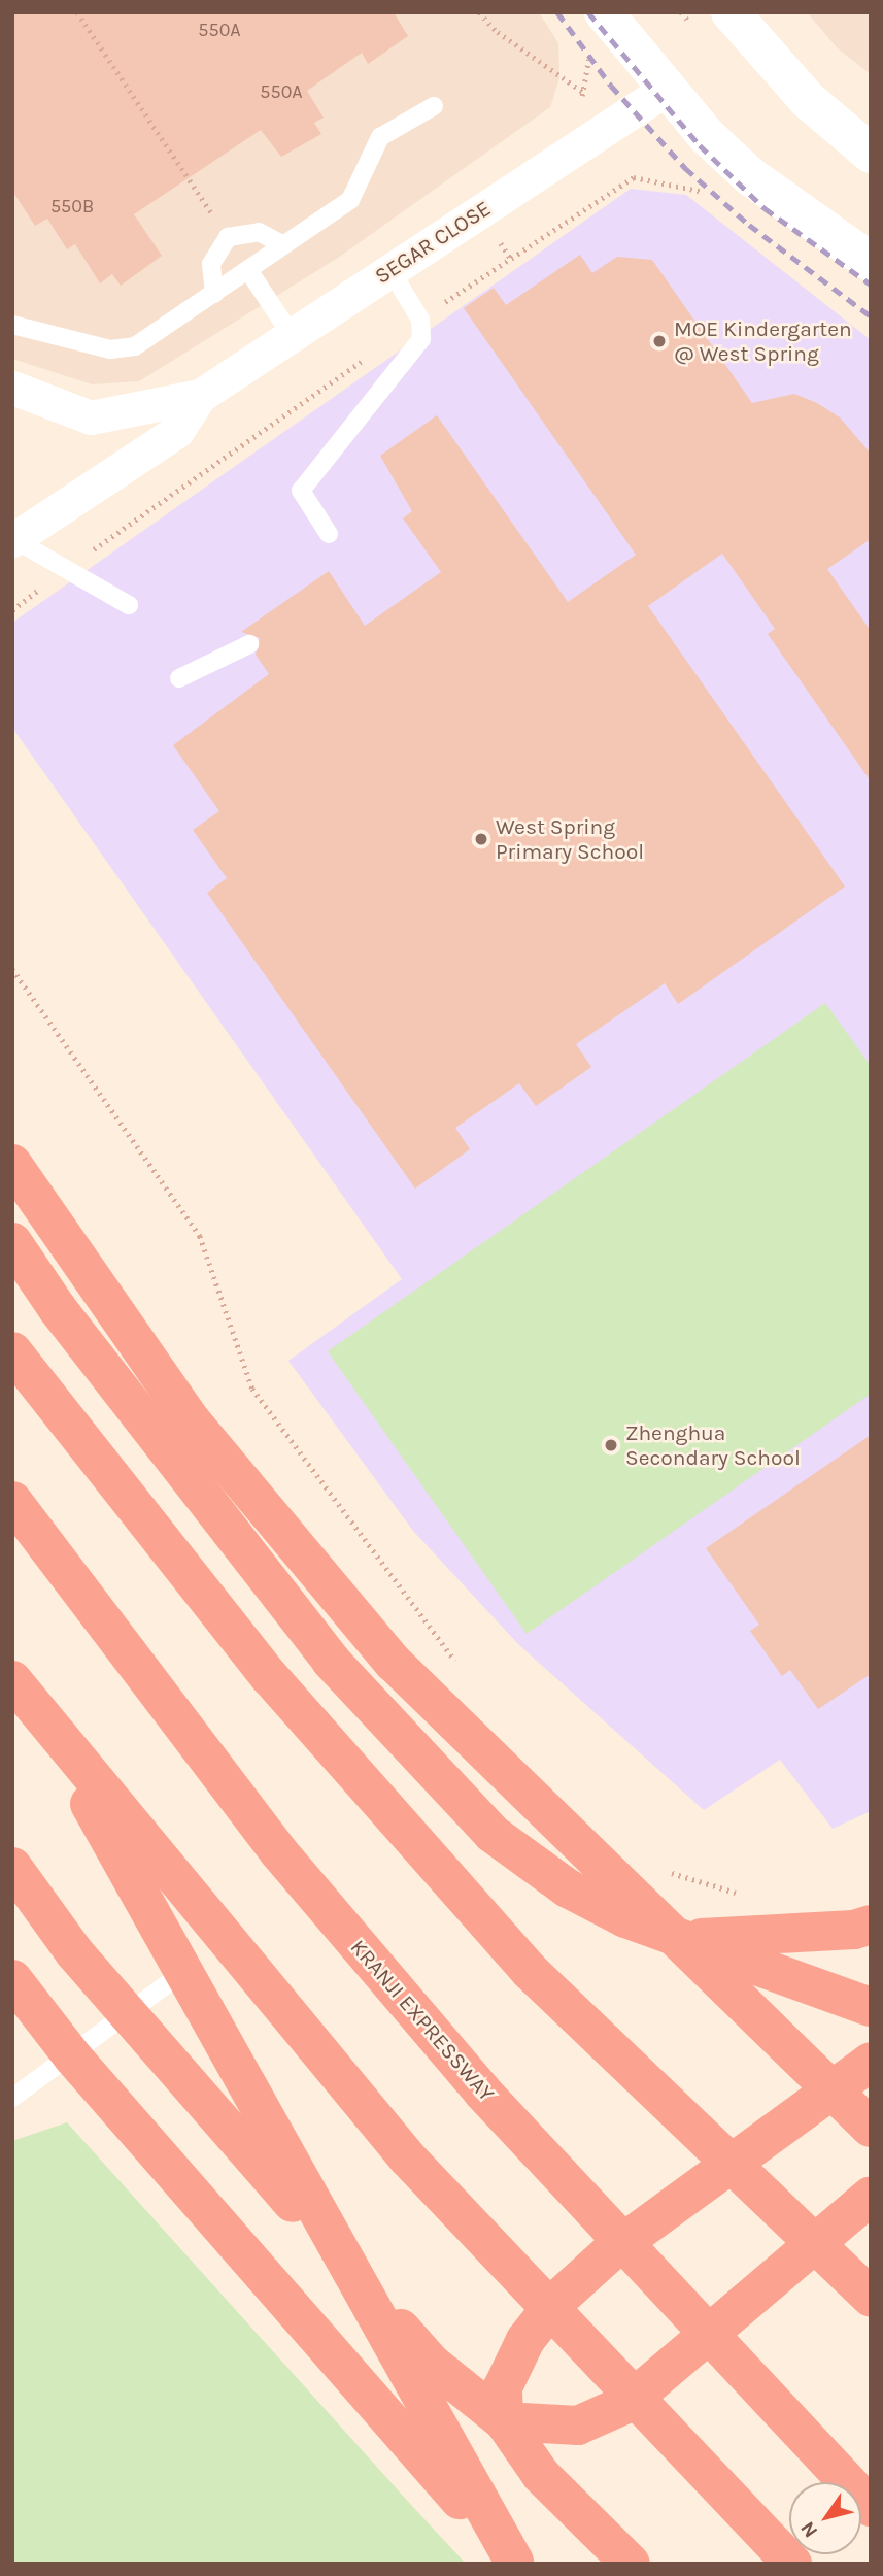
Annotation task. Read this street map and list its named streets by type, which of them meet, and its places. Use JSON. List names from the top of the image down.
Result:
{
  "streets": {
    "highway": ["KRANJI EXPRESSWAY"],
    "street": ["SEGAR CLOSE"]
  },
  "places": ["MOE Kindergarten @ West Spring", "West Spring Primary School", "Zhenghua Secondary School"],
  "house_numbers": ["550A", "550A", "550B"],
  "north": "bottom left"
}
